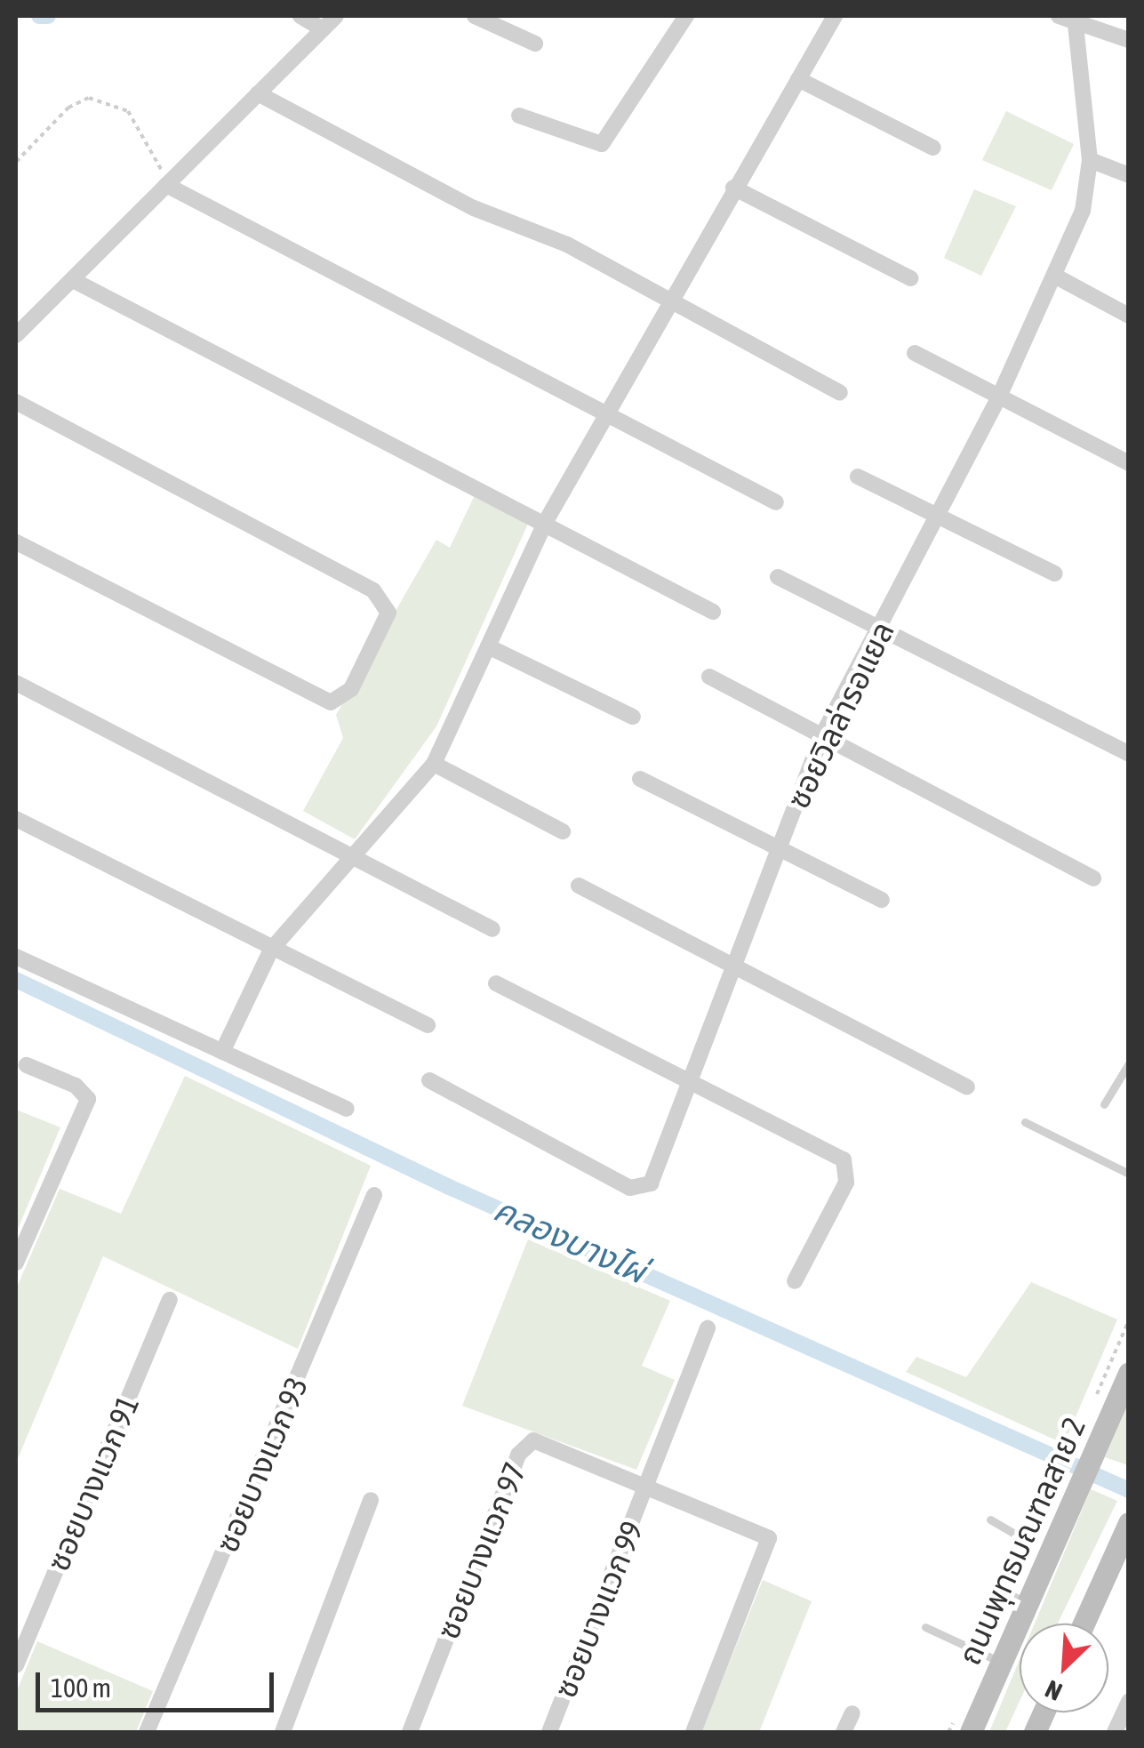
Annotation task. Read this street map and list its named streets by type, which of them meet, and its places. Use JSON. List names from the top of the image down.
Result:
{
  "streets": {
    "main road": ["ถนนพุทธมณฑลสาย 2"],
    "street": [
      "ซอยวิลล่ารอแยล",
      "ซอยบางแวก 93",
      "ซอยบางแวก 91",
      "ซอยบางแวก 97",
      "ซอยบางแวก 99"
    ]
  },
  "crossings": [
    ["ซอยบางแวก 97", "ซอยบางแวก 99"]
  ],
  "water": ["คลองบางไผ่"],
  "scale_bar": "100 m",
  "north": "bottom left"
}
